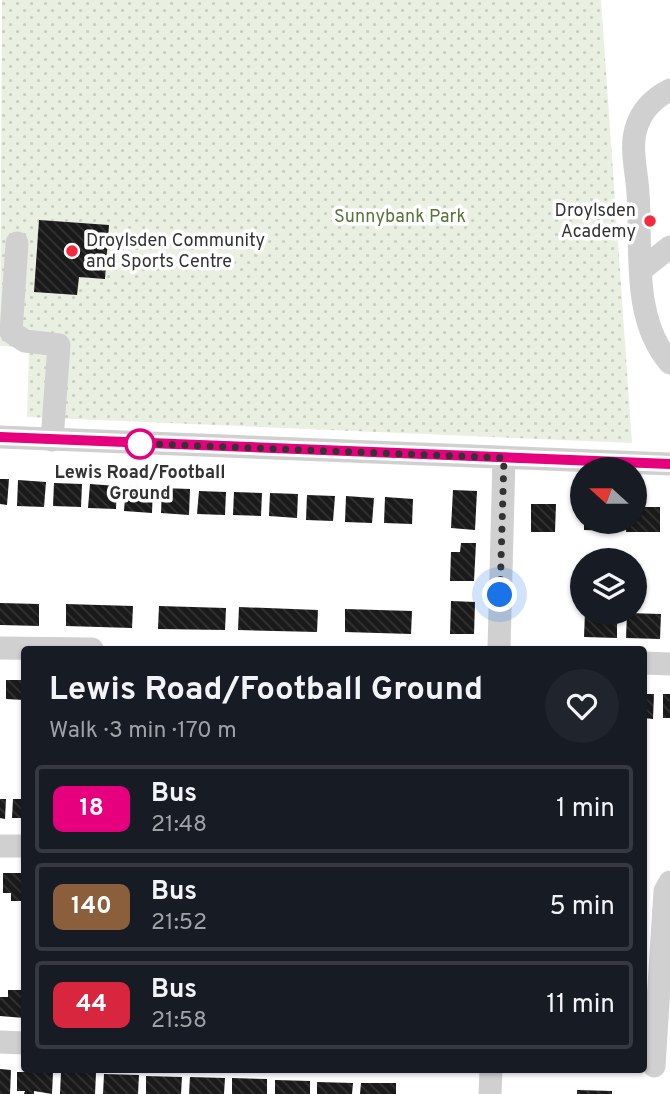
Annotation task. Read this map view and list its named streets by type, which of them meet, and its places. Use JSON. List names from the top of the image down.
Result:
{
  "parks": ["Sunnybank Park"],
  "places": ["Droylsden Academy", "Droylsden Community and Sports Centre", "Lewis Road/Football Ground"],
  "lines": ["bus line 18"],
  "north": "left",
  "page": {
    "heading": ["Lewis Road/Football Ground", "Walk · 3 min · 170 m"],
    "list": [
      {
        "mark": "18",
        "name": "Bus",
        "note": "21:48",
        "value": "1 min"
      },
      {
        "mark": "140",
        "name": "Bus",
        "note": "21:52",
        "value": "5 min"
      },
      {
        "mark": "44",
        "name": "Bus",
        "note": "21:58",
        "value": "11 min"
      }
    ]
  }
}
